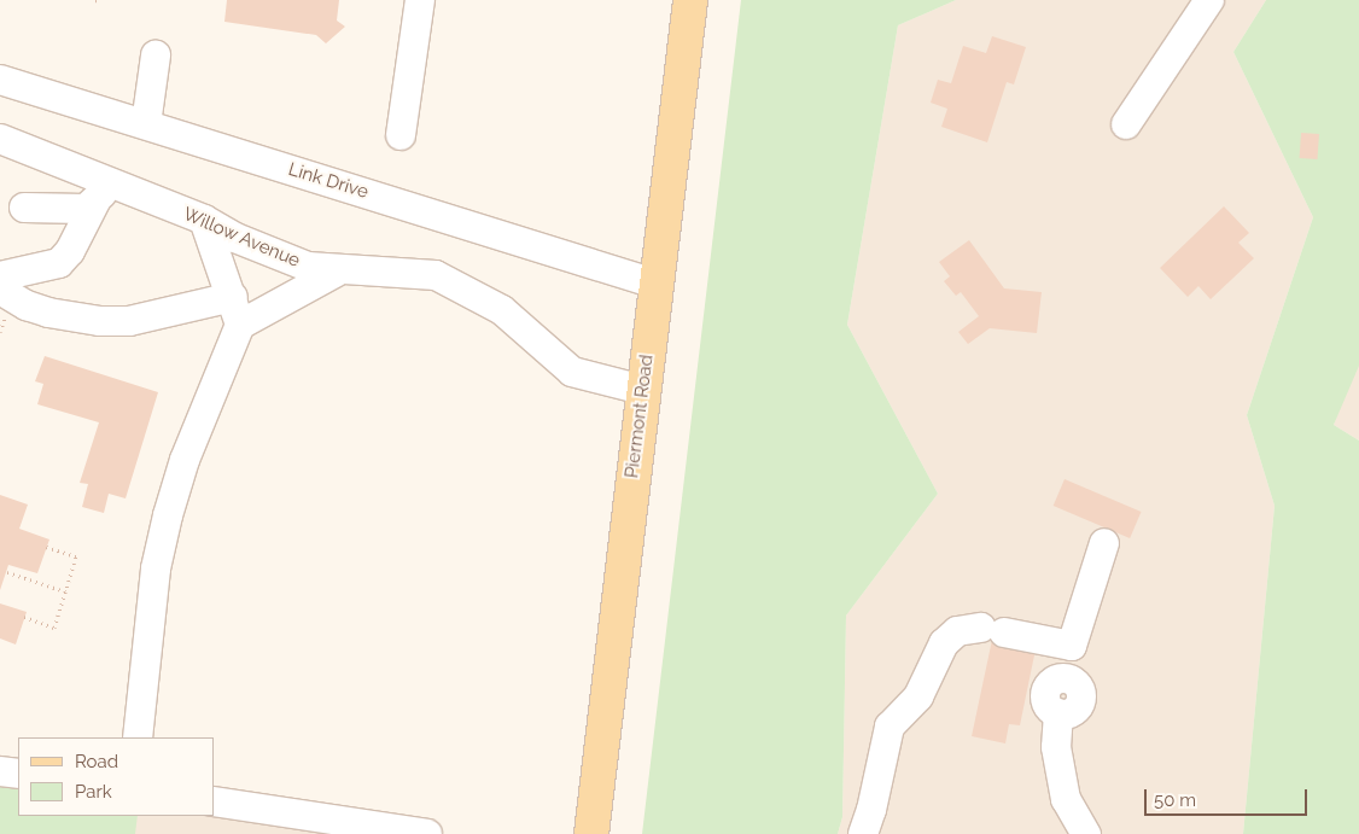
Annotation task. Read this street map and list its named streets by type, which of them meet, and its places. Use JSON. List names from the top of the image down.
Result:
{
  "streets": {
    "main road": ["Piermont Road"],
    "street": ["Link Drive", "Willow Avenue"]
  },
  "crossings": [
    ["Link Drive", "Piermont Road"],
    ["Willow Avenue", "Piermont Road"]
  ],
  "legend": ["Road", "Park"],
  "scale_bar": "50 m"
}
